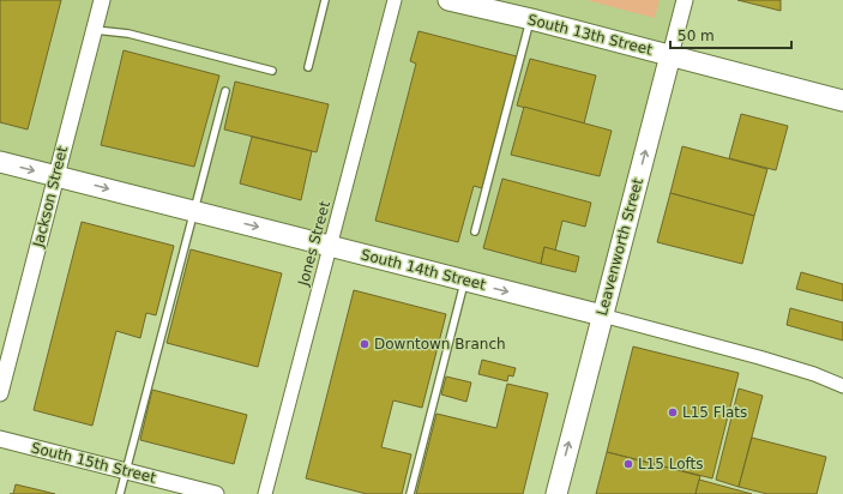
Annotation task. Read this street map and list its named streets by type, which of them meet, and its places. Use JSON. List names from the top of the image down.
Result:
{
  "streets": {
    "main road": ["South 13th Street", "Leavenworth Street", "South 14th Street"],
    "street": ["Jackson Street", "Jones Street", "South 15th Street"]
  },
  "crossings": [
    ["South 13th Street", "Leavenworth Street"],
    ["Jackson Street", "South 14th Street"],
    ["Jones Street", "South 14th Street"],
    ["Leavenworth Street", "South 14th Street"]
  ],
  "one_way": ["Leavenworth Street", "South 14th Street"],
  "places": ["Downtown Branch", "L15 Flats", "L15 Lofts"],
  "scale_bar": "50 m"
}
